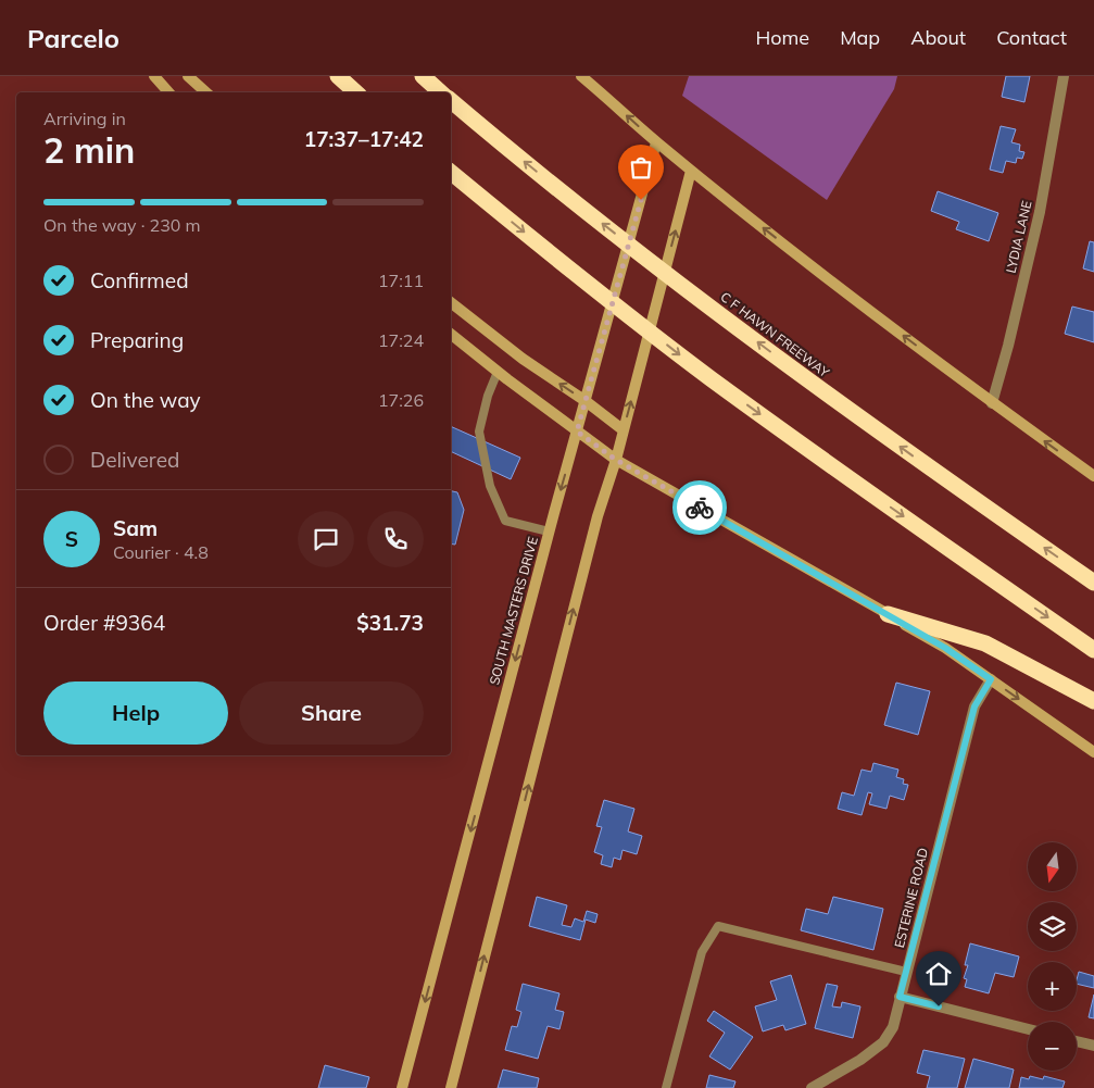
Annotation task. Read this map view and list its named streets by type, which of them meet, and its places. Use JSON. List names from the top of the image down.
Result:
{
  "streets": {
    "highway": ["C F HAWN FREEWAY"],
    "main road": ["SOUTH MASTERS DRIVE"],
    "street": ["LYDIA LANE", "ESTERINE ROAD"]
  },
  "north": "bottom",
  "page": {
    "header": "Parcelo",
    "nav": [
      "Home",
      "Map",
      "About",
      "Contact"
    ],
    "heading": ["2 min", "Arriving in", "17:37–17:42"],
    "panel": [
      "Sam",
      "Courier · 4.8",
      "Order #9364",
      "$31.73"
    ],
    "bar": "On the way · 230 m",
    "list": [
      ["Confirmed", "17:11"],
      ["Preparing", "17:24"],
      ["On the way", "17:26"],
      "Delivered"
    ],
    "round": "S",
    "buttons": ["Help", "Share"],
    "map_buttons": ["+", "−"]
  }
}
